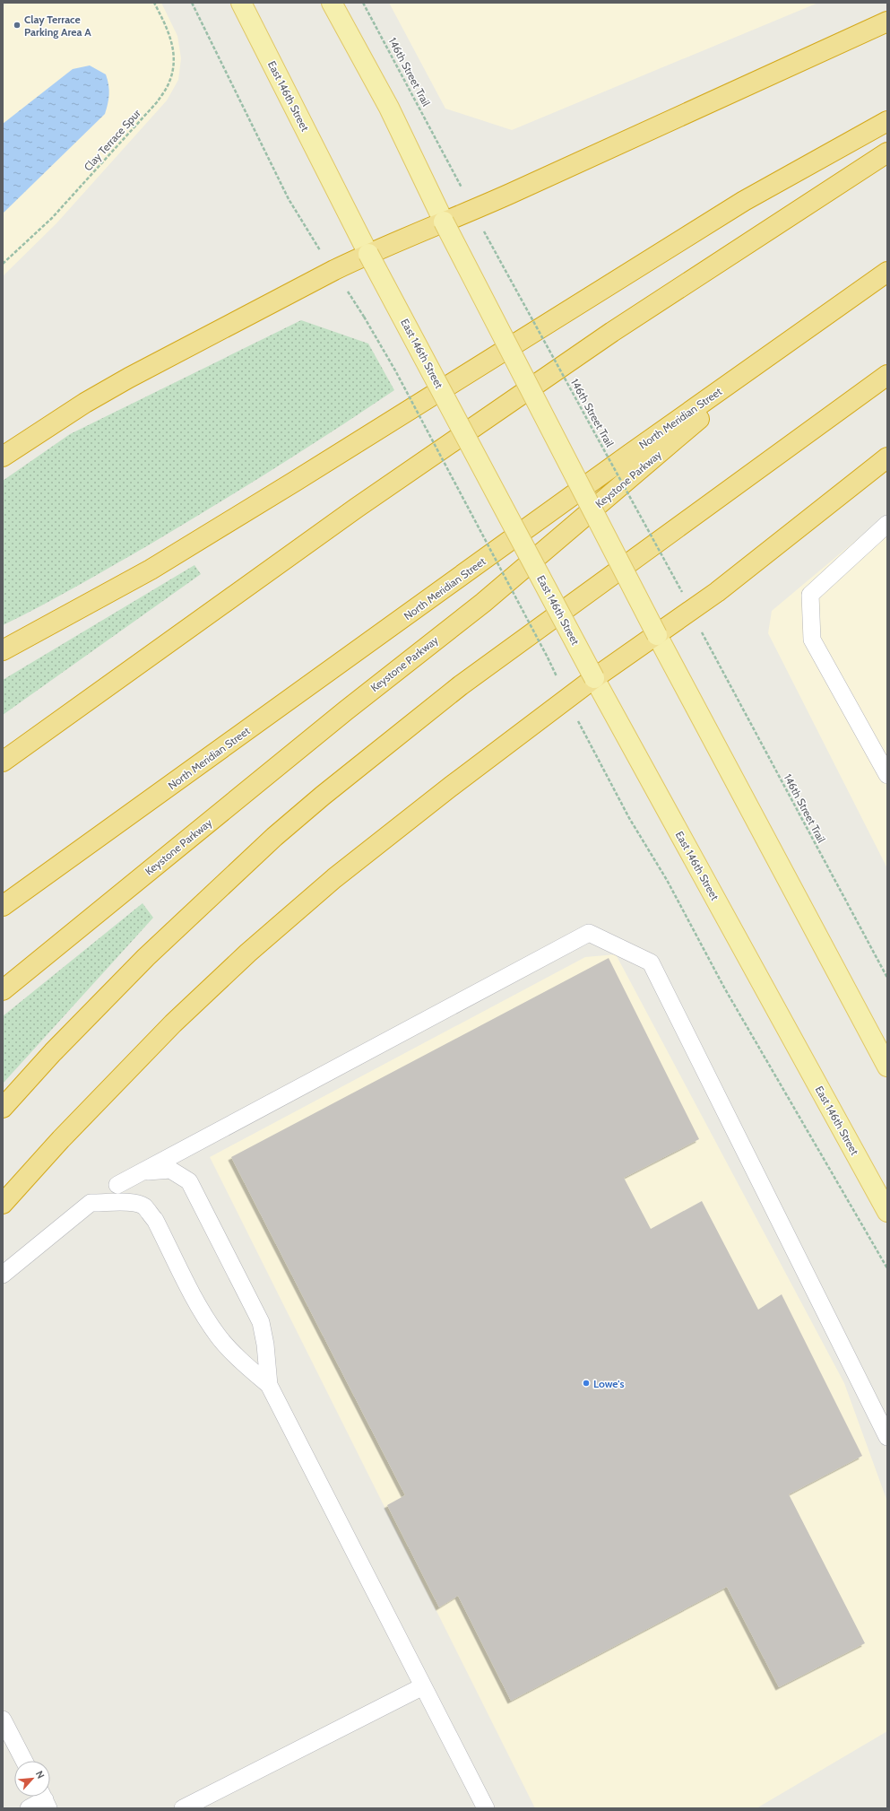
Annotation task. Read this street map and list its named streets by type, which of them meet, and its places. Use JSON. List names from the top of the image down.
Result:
{
  "streets": {
    "highway": ["North Meridian Street", "Keystone Parkway"],
    "main road": ["East 146th Street"],
    "path": ["146th Street Trail", "Clay Terrace Spur"]
  },
  "crossings": [
    ["North Meridian Street", "Keystone Parkway"]
  ],
  "places": ["Clay Terrace Parking Area A", "Lowe's"],
  "north": "top right"
}
